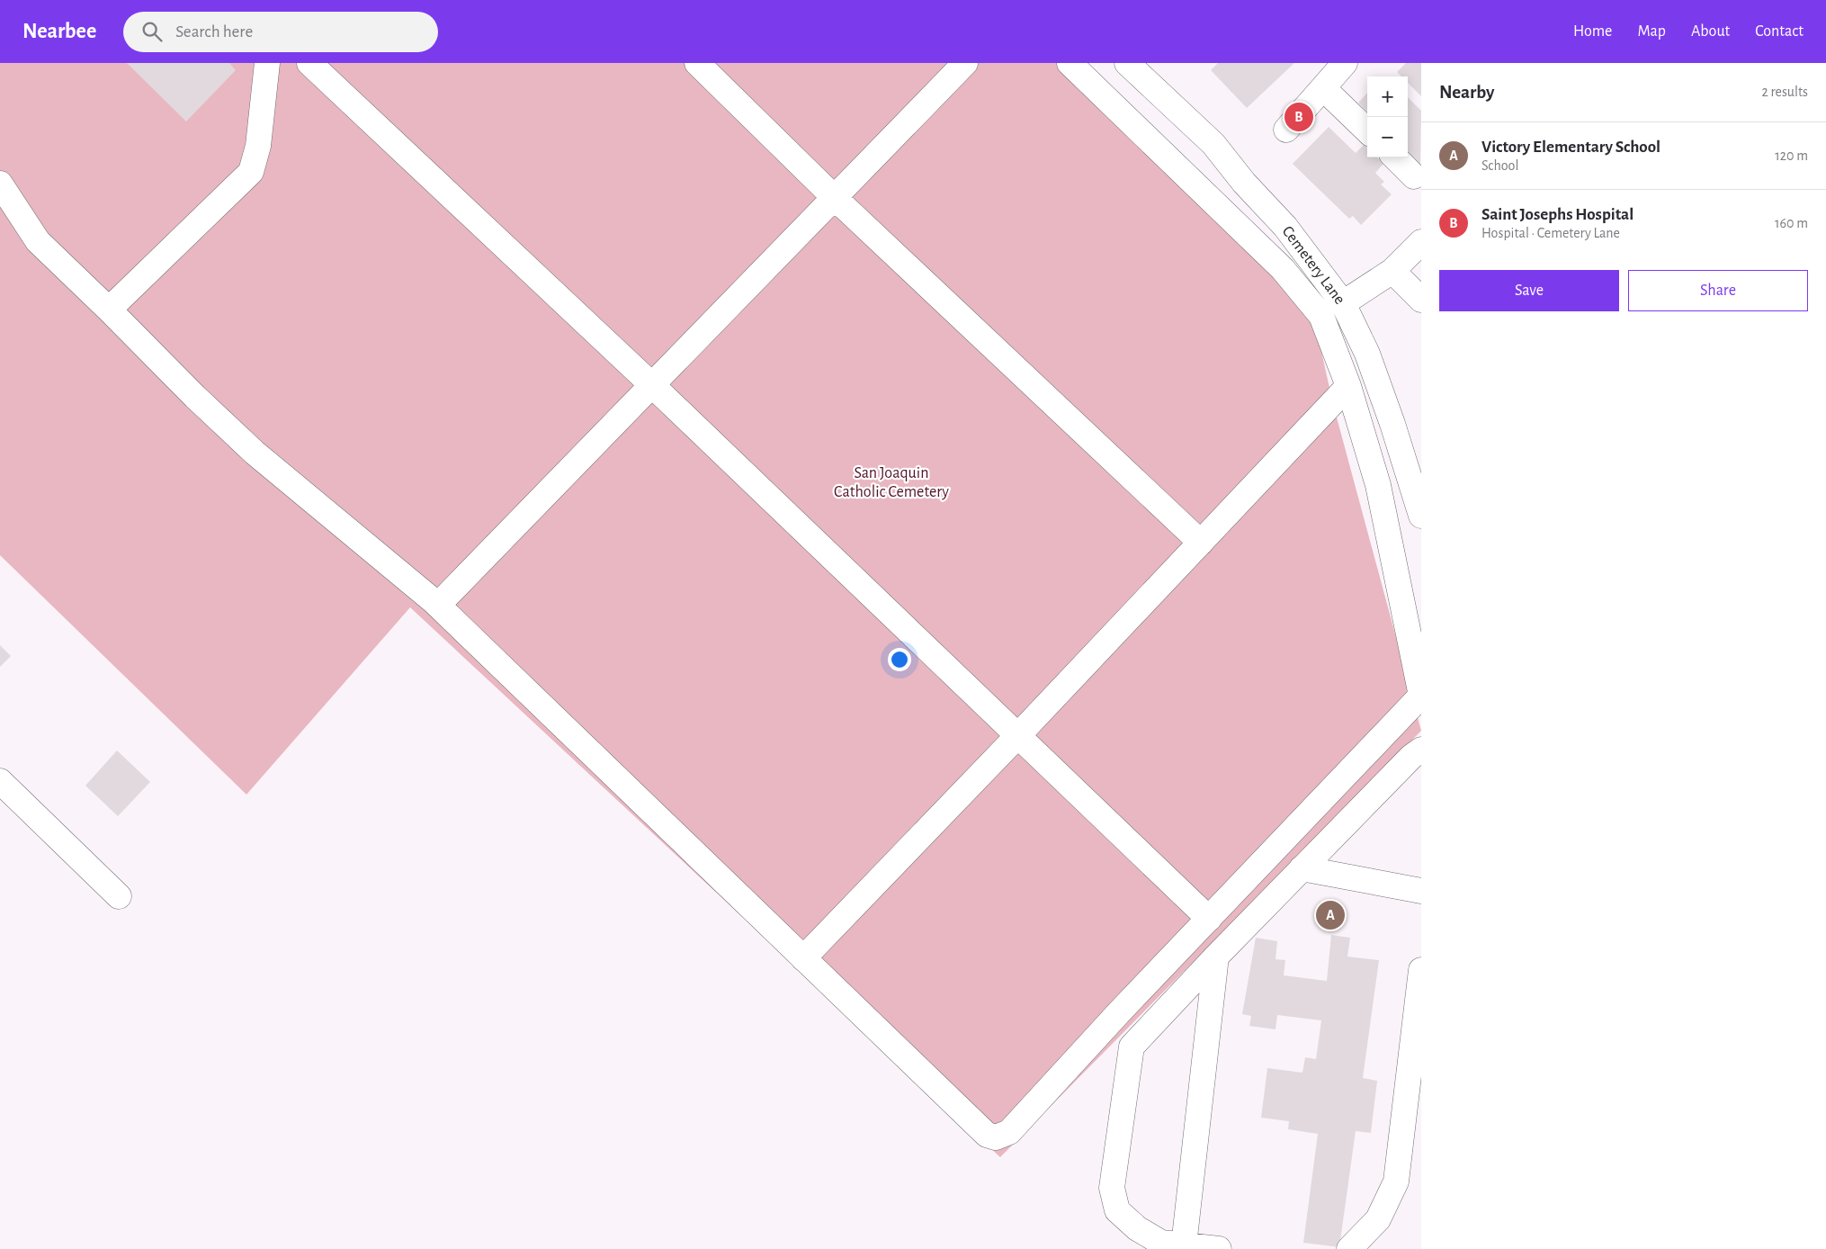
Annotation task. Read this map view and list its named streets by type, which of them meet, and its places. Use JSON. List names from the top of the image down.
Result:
{
  "streets": {
    "street": ["Cemetery Lane"]
  },
  "parks": ["San Joaquin Catholic Cemetery"],
  "page": {
    "header": "Nearbee",
    "search": "Search here",
    "nav": [
      "Home",
      "Map",
      "About",
      "Contact"
    ],
    "heading": ["Nearby", "2 results"],
    "map_buttons": ["+", "−"],
    "pins": ["B", "A"],
    "list": [
      {
        "mark": "A",
        "name": "Victory Elementary School",
        "note": "School",
        "value": "120 m"
      },
      {
        "mark": "B",
        "name": "Saint Josephs Hospital",
        "note": "Hospital · Cemetery Lane",
        "value": "160 m"
      }
    ],
    "buttons": ["Save", "Share"]
  }
}
